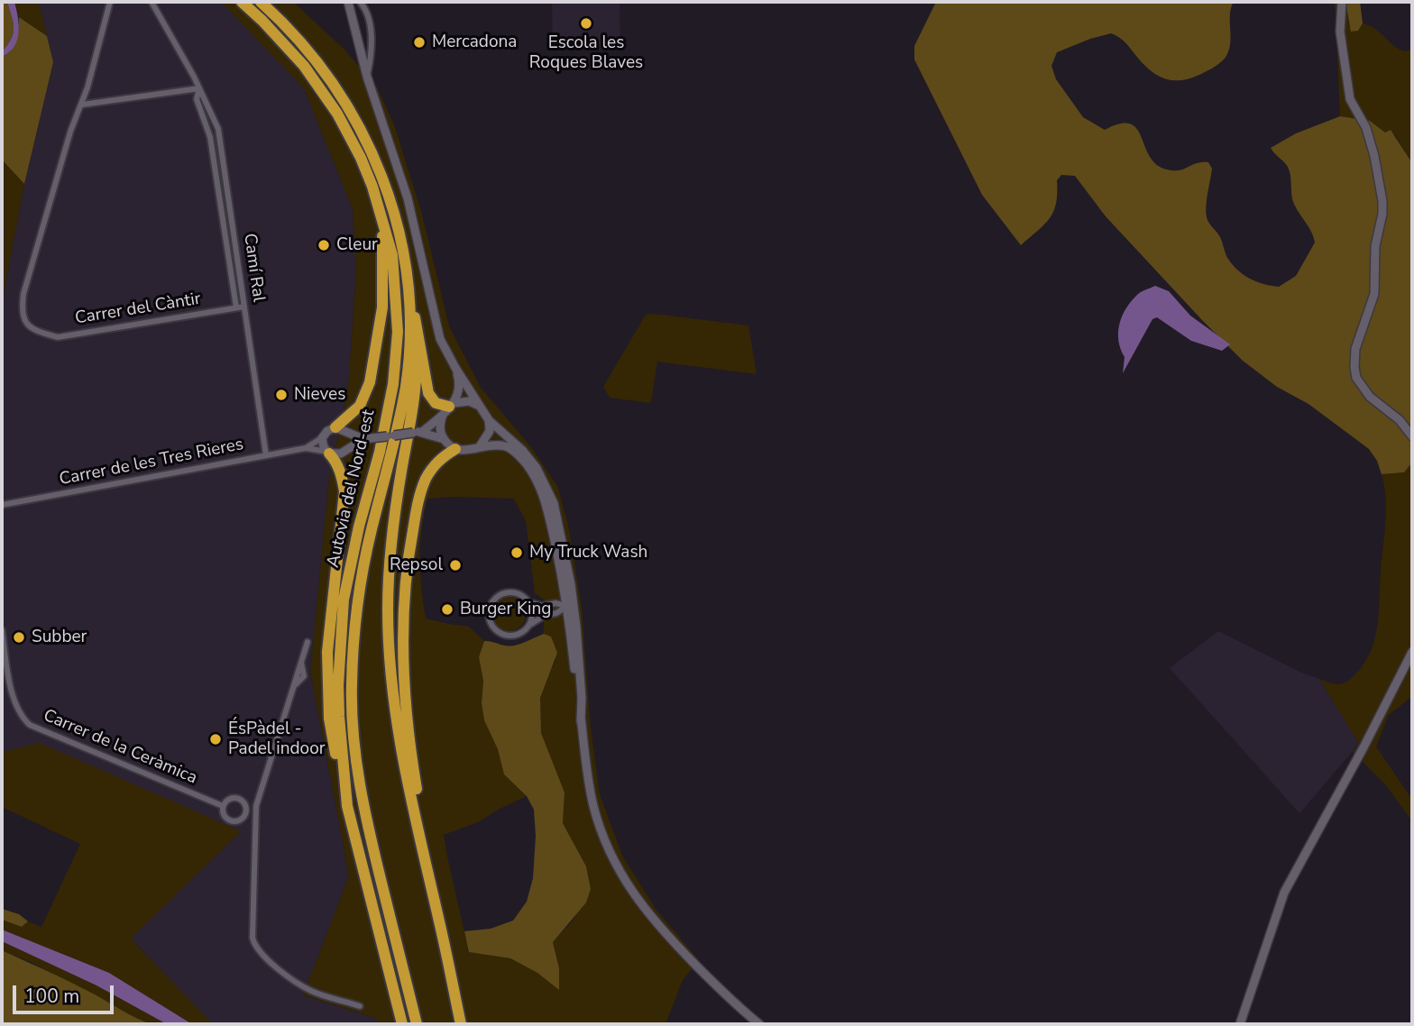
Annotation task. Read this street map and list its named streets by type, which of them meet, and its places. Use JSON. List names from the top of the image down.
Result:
{
  "streets": {
    "highway": ["Autovia del Nord-est"],
    "street": [
      "Camí Ral",
      "Carrer del Càntir",
      "Carrer de les Tres Rieres",
      "Carrer de la Ceràmica"
    ]
  },
  "crossings": [
    ["Camí Ral", "Carrer del Càntir"],
    ["Camí Ral", "Carrer de les Tres Rieres"]
  ],
  "places": [
    "Escola les Roques Blaves",
    "Mercadona",
    "Cleur",
    "Nieves",
    "My Truck Wash",
    "Repsol",
    "Burger King",
    "Subber",
    "ÉsPàdel - Padel indoor"
  ],
  "scale_bar": "100 m"
}
